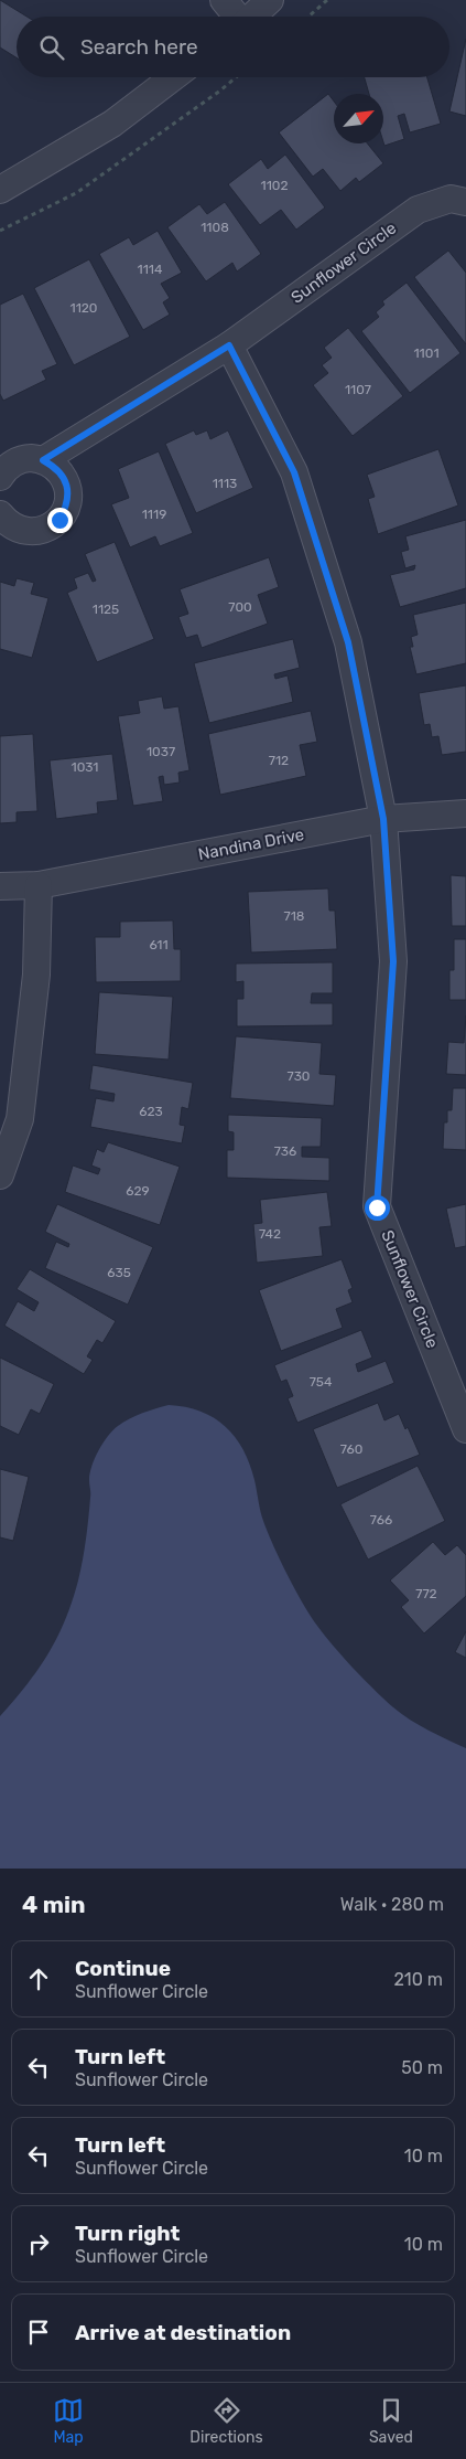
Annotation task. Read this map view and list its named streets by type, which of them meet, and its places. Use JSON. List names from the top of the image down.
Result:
{
  "streets": {
    "street": ["Sunflower Circle", "Nandina Drive"]
  },
  "crossings": [
    ["Sunflower Circle", "Nandina Drive"]
  ],
  "house_numbers": [
    "1102",
    "1108",
    "1114",
    "1120",
    "1101",
    "1107",
    "1113",
    "1119",
    "700",
    "1125",
    "1037",
    "712",
    "1031",
    "718",
    "611",
    "730",
    "623",
    "736",
    "629",
    "742",
    "635",
    "754",
    "760",
    "766",
    "772"
  ],
  "north": "top right",
  "page": {
    "search": "Search here",
    "heading": ["4 min", "Walk · 280 m"],
    "list": [
      ["Continue", "Sunflower Circle", "210 m"],
      ["Turn left", "Sunflower Circle", "50 m"],
      ["Turn left", "Sunflower Circle", "10 m"],
      ["Turn right", "Sunflower Circle", "10 m"],
      "Arrive at destination"
    ],
    "nav": ["Map", "Directions", "Saved"]
  }
}
